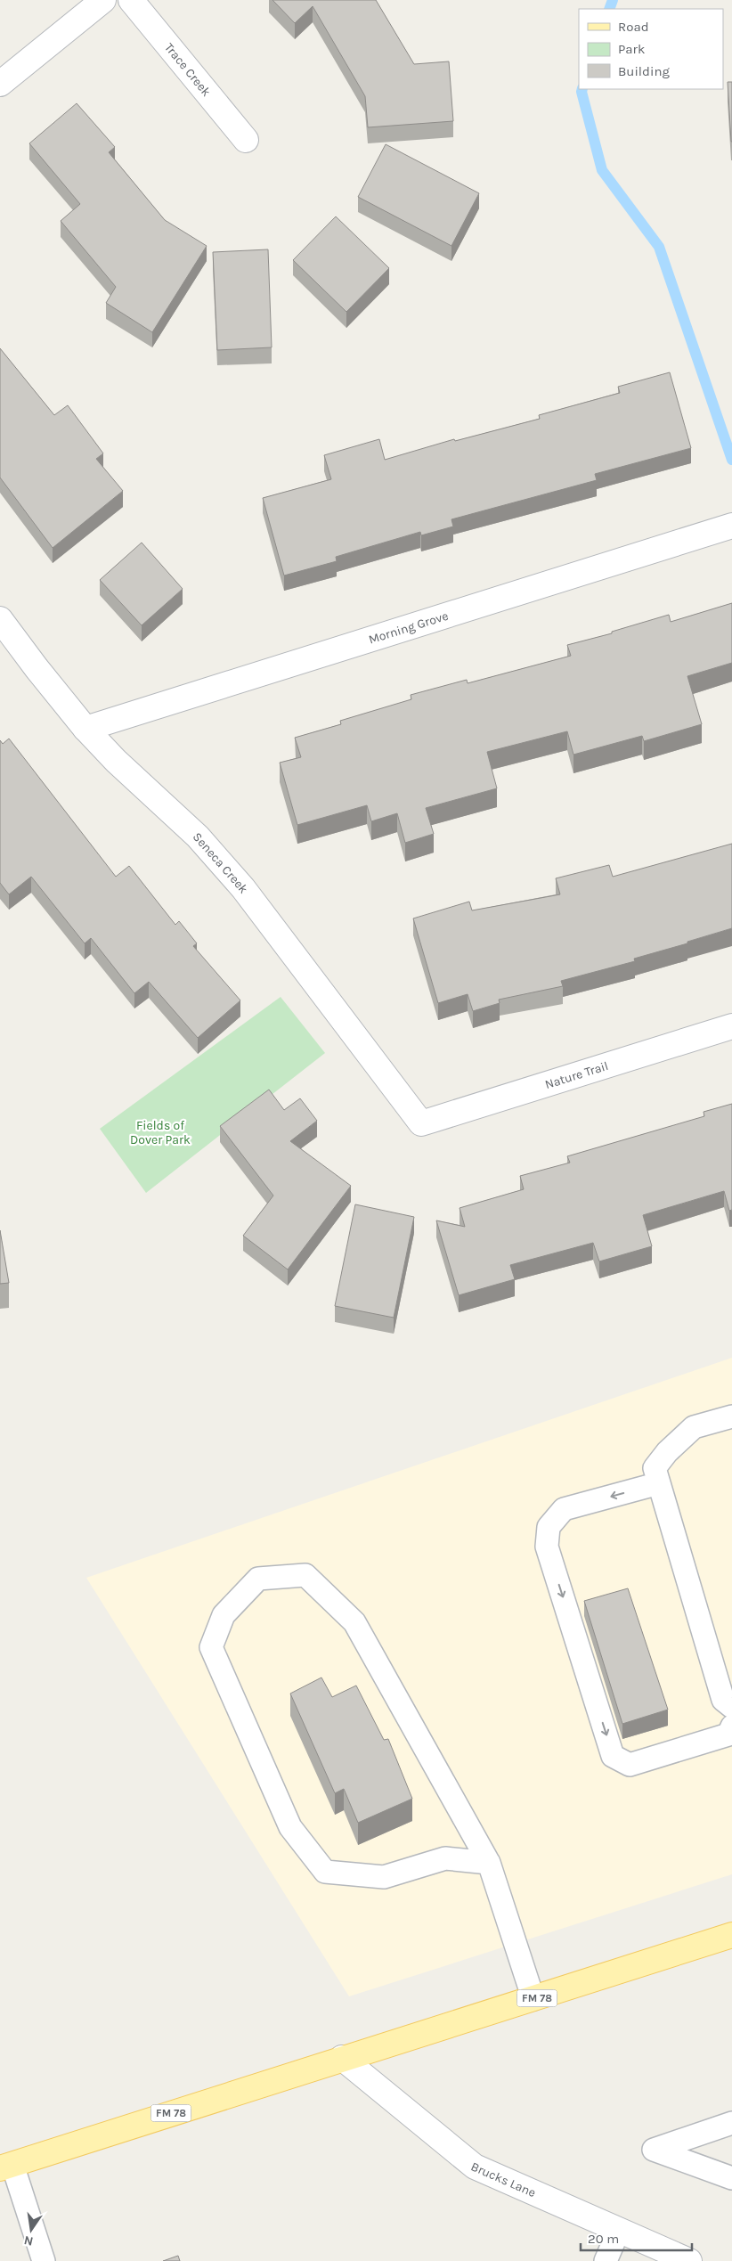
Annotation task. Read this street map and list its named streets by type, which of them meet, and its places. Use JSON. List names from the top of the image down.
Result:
{
  "streets": {
    "main road": ["FM 78"],
    "street": [
      "Trace Creek",
      "Morning Grove",
      "Seneca Creek",
      "Nature Trail",
      "Brucks Lane"
    ]
  },
  "crossings": [
    ["Morning Grove", "Seneca Creek"],
    ["Seneca Creek", "Nature Trail"],
    ["FM 78", "Brucks Lane"]
  ],
  "parks": ["Fields of Dover Park"],
  "legend": ["Road", "Park", "Building"],
  "scale_bar": "20 m",
  "north": "bottom"
}
